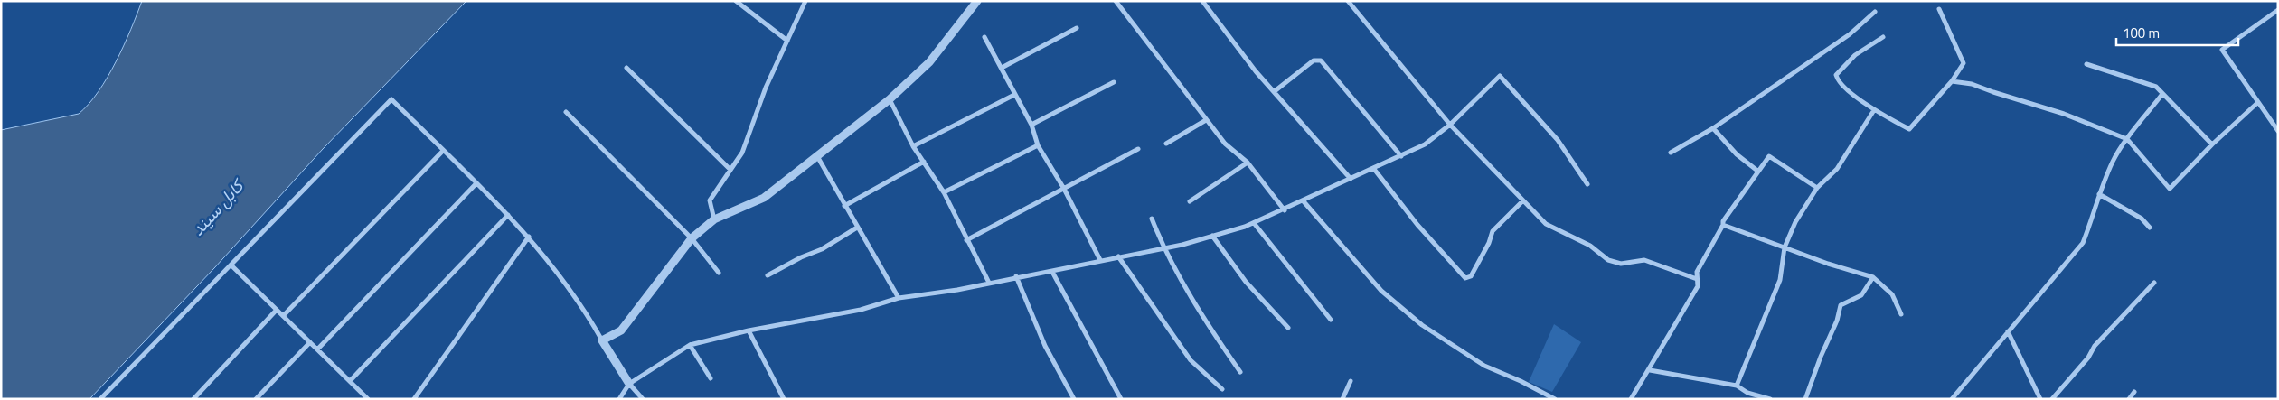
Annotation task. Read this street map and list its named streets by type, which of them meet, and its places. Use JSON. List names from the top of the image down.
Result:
{
  "water": ["کابل سيند"],
  "scale_bar": "100 m"
}
